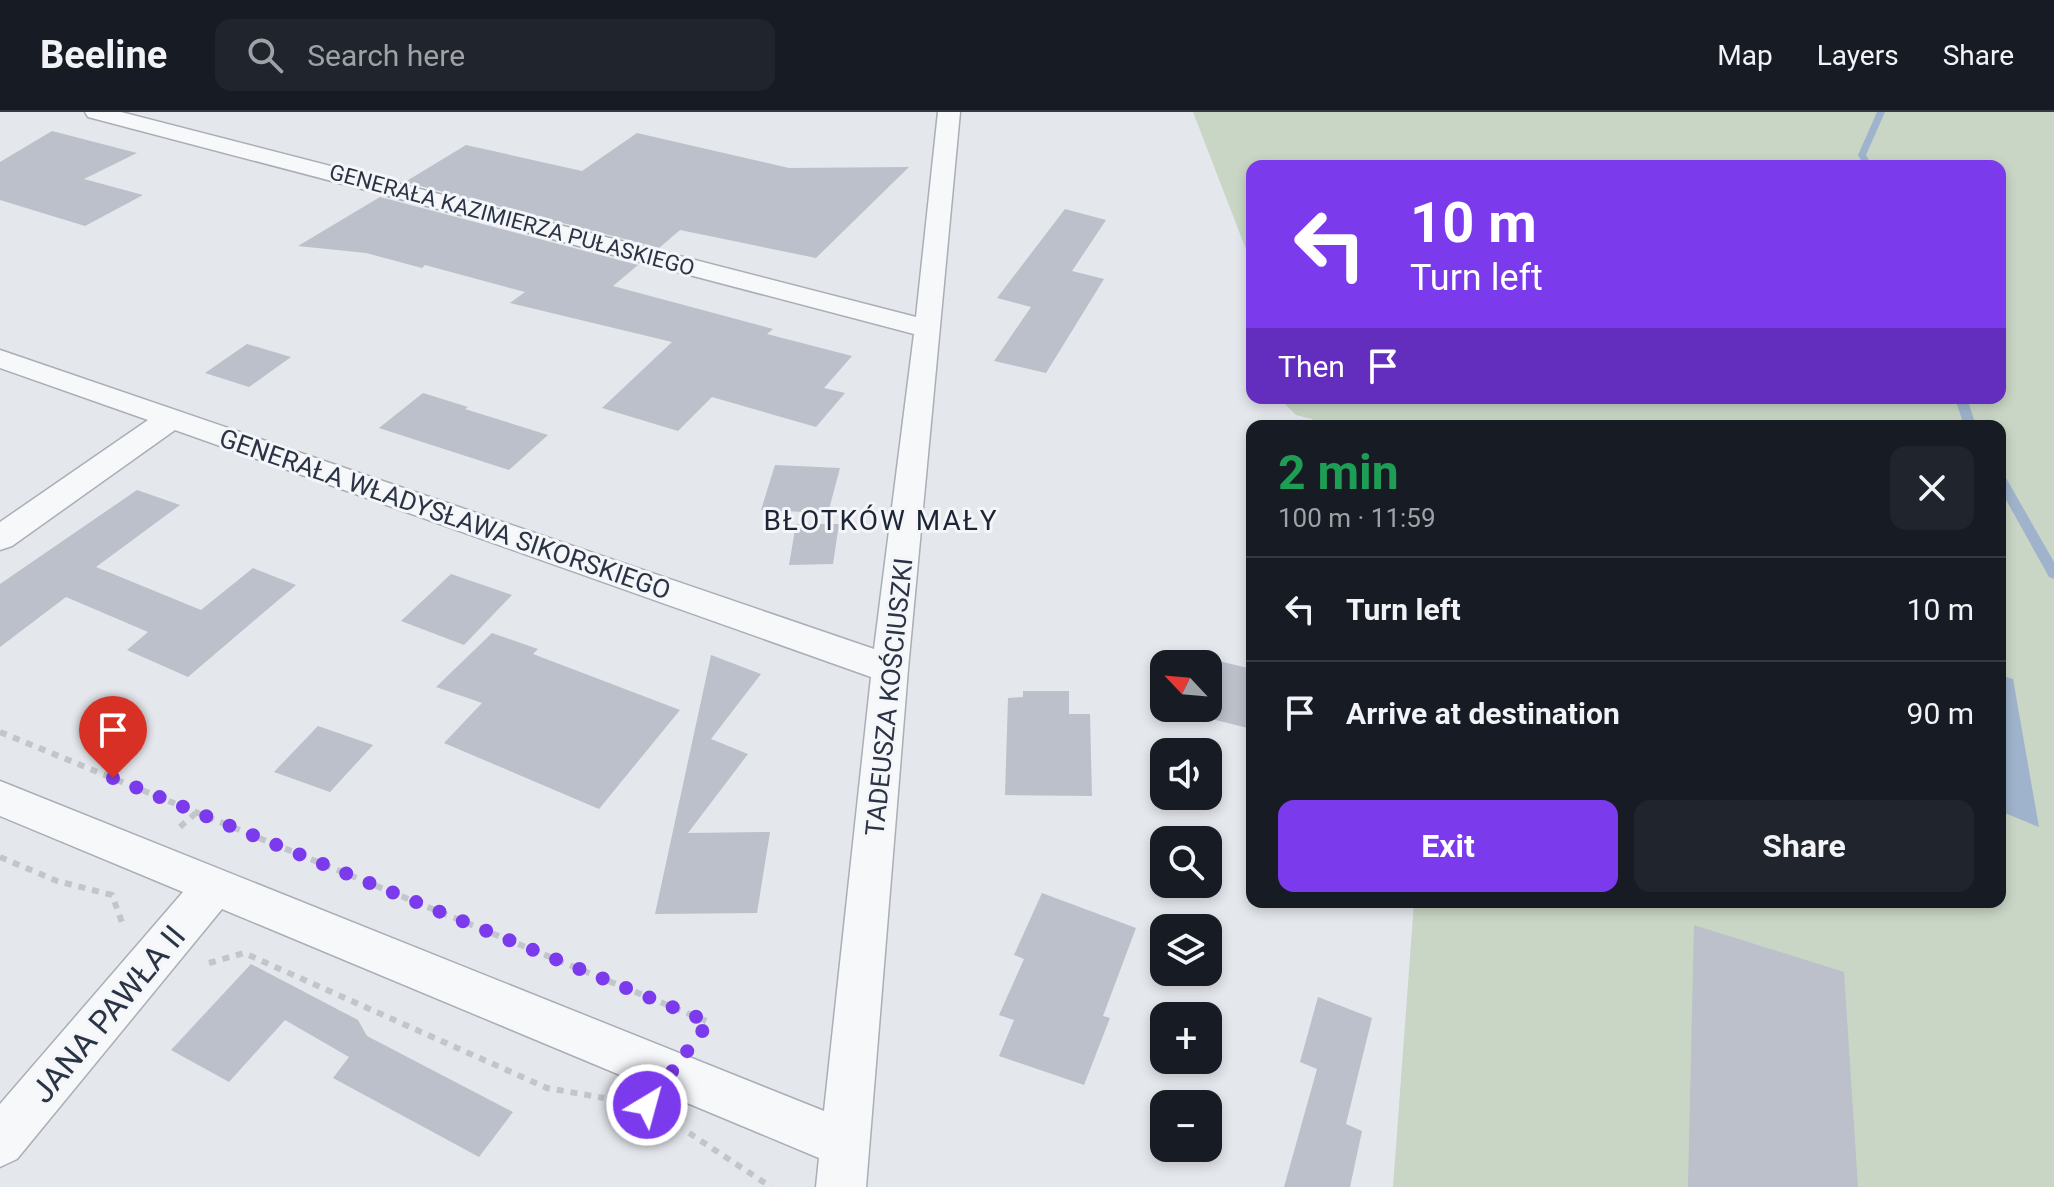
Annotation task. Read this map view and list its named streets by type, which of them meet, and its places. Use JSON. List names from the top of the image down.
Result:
{
  "streets": {
    "street": [
      "GENERAŁA KAZIMIERZA PUŁASKIEGO",
      "GENERAŁA WŁADYSŁAWA SIKORSKIEGO",
      "TADEUSZA KOŚCIUSZKI",
      "JANA PAWŁA II"
    ]
  },
  "crossings": [
    ["GENERAŁA KAZIMIERZA PUŁASKIEGO", "TADEUSZA KOŚCIUSZKI"],
    ["GENERAŁA WŁADYSŁAWA SIKORSKIEGO", "TADEUSZA KOŚCIUSZKI"]
  ],
  "districts": ["BŁOTKÓW MAŁY"],
  "north": "top left",
  "page": {
    "header": "Beeline",
    "search": "Search here",
    "nav": ["Map", "Layers", "Share"],
    "turn": ["10 m", "Turn left"],
    "then": "Then",
    "heading": ["2 min", "100 m · 11:59"],
    "list": [
      {
        "name": "Turn left",
        "value": "10 m"
      },
      {
        "name": "Arrive at destination",
        "value": "90 m"
      }
    ],
    "map_buttons": ["+", "−"],
    "buttons": ["Exit", "Share"]
  }
}
